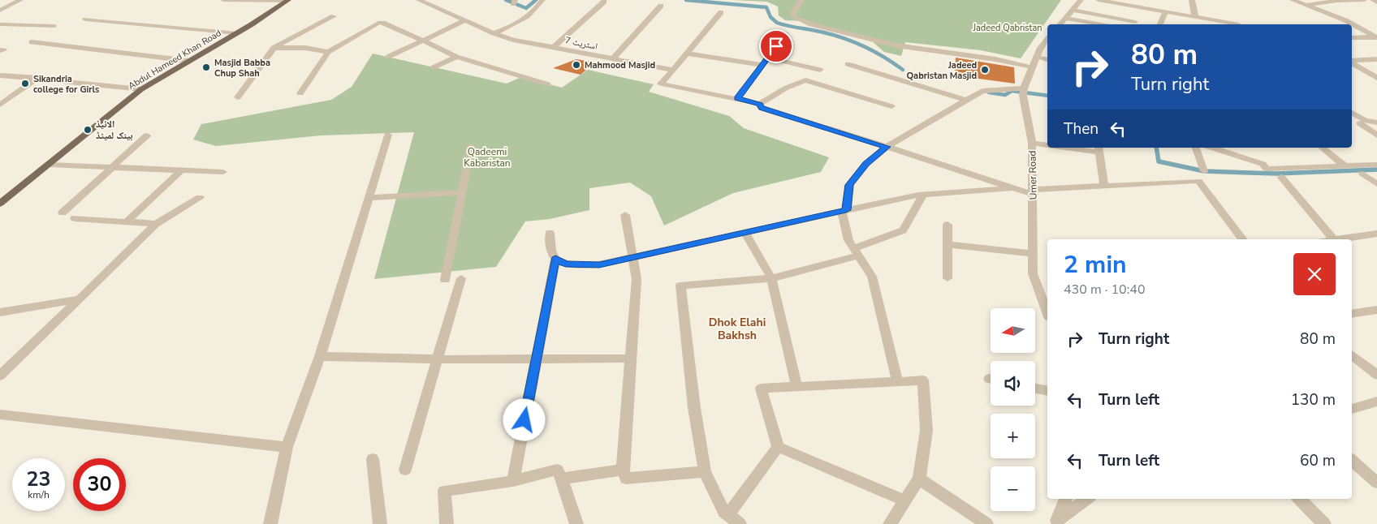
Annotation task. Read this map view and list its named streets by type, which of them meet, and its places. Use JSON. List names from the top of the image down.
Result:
{
  "streets": {
    "main road": ["Abdul Hameed Khan Road"],
    "street": ["اسٹریٹ 7", "Umer Road"]
  },
  "districts": ["Dhok Elahi Bakhsh"],
  "parks": ["Jadeed Qabristan", "Qadeemi Kabaristan"],
  "places": [
    "Mahmood Masjid",
    "Masjid Babba Chup Shah",
    "Jadeed Qabristan Masjid",
    "Sikandria college for Girls",
    "الائیڈ بینک لمیٹڈ"
  ],
  "north": "left",
  "page": {
    "turn": ["80 m", "Turn right"],
    "then": "Then",
    "heading": ["2 min", "430 m · 10:40"],
    "map_buttons": ["+", "−"],
    "list": [
      {
        "name": "Turn right",
        "value": "80 m"
      },
      {
        "name": "Turn left",
        "value": "130 m"
      },
      {
        "name": "Turn left",
        "value": "60 m"
      }
    ],
    "speed": "23 km/h",
    "limit": "30"
  }
}
